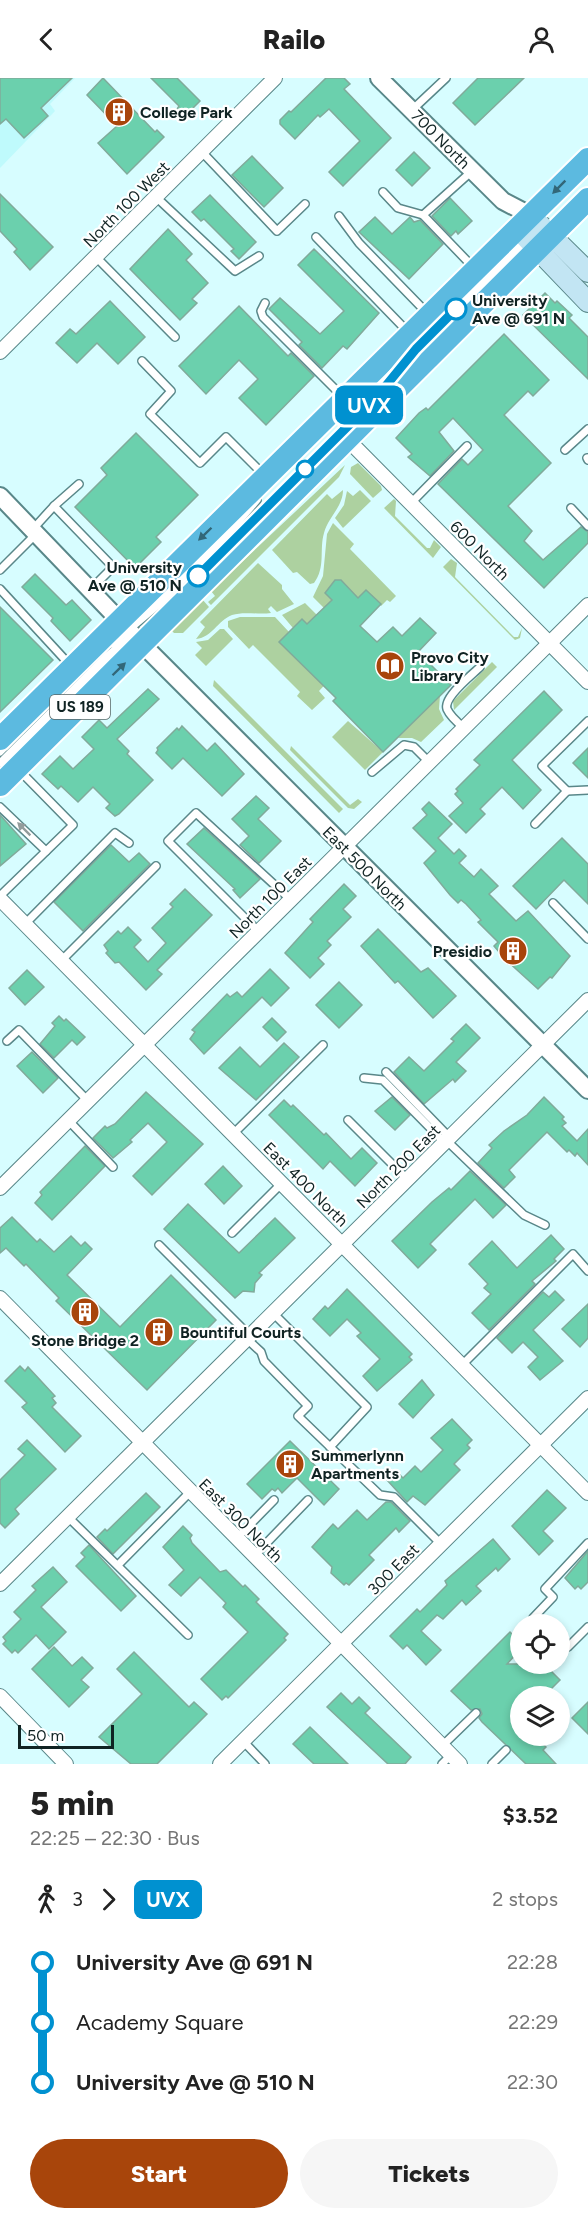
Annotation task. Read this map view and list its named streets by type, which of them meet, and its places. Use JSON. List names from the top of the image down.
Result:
{
  "streets": {
    "highway": ["US 189"],
    "main road": ["700 North"],
    "street": [
      "North 100 West",
      "600 North",
      "East 500 North",
      "North 100 East",
      "North 200 East",
      "East 400 North",
      "East 300 North",
      "300 East"
    ]
  },
  "crossings": [
    ["700 North", "US 189"],
    ["600 North", "US 189"],
    ["600 North", "North 100 East"],
    ["US 189", "East 500 North"],
    ["East 500 North", "North 100 East"],
    ["East 500 North", "North 200 East"],
    ["North 100 East", "East 400 North"],
    ["North 200 East", "East 400 North"],
    ["North 200 East", "East 300 North"],
    ["East 400 North", "300 East"],
    ["East 300 North", "300 East"]
  ],
  "places": {
    "building": [
      "College Park",
      "Presidio",
      "Stone Bridge 2",
      "Bountiful Courts",
      "Summerlynn Apartments"
    ],
    "other": ["University Ave @ 691 N", "University Ave @ 510 N"],
    "library": ["Provo City Library"]
  },
  "lines": ["bus line UVX"],
  "scale_bar": "50 m",
  "page": {
    "header": "Railo",
    "on_map": "UVX",
    "scale": "50 m",
    "heading": ["5 min", "22:25 – 22:30 · Bus", "$3.52"],
    "legs": ["3", "UVX", "2 stops"],
    "list": [
      {
        "name": "University Ave @ 691 N",
        "value": "22:28"
      },
      {
        "name": "Academy Square",
        "value": "22:29"
      },
      {
        "name": "University Ave @ 510 N",
        "value": "22:30"
      }
    ],
    "buttons": ["Start", "Tickets"]
  }
}
